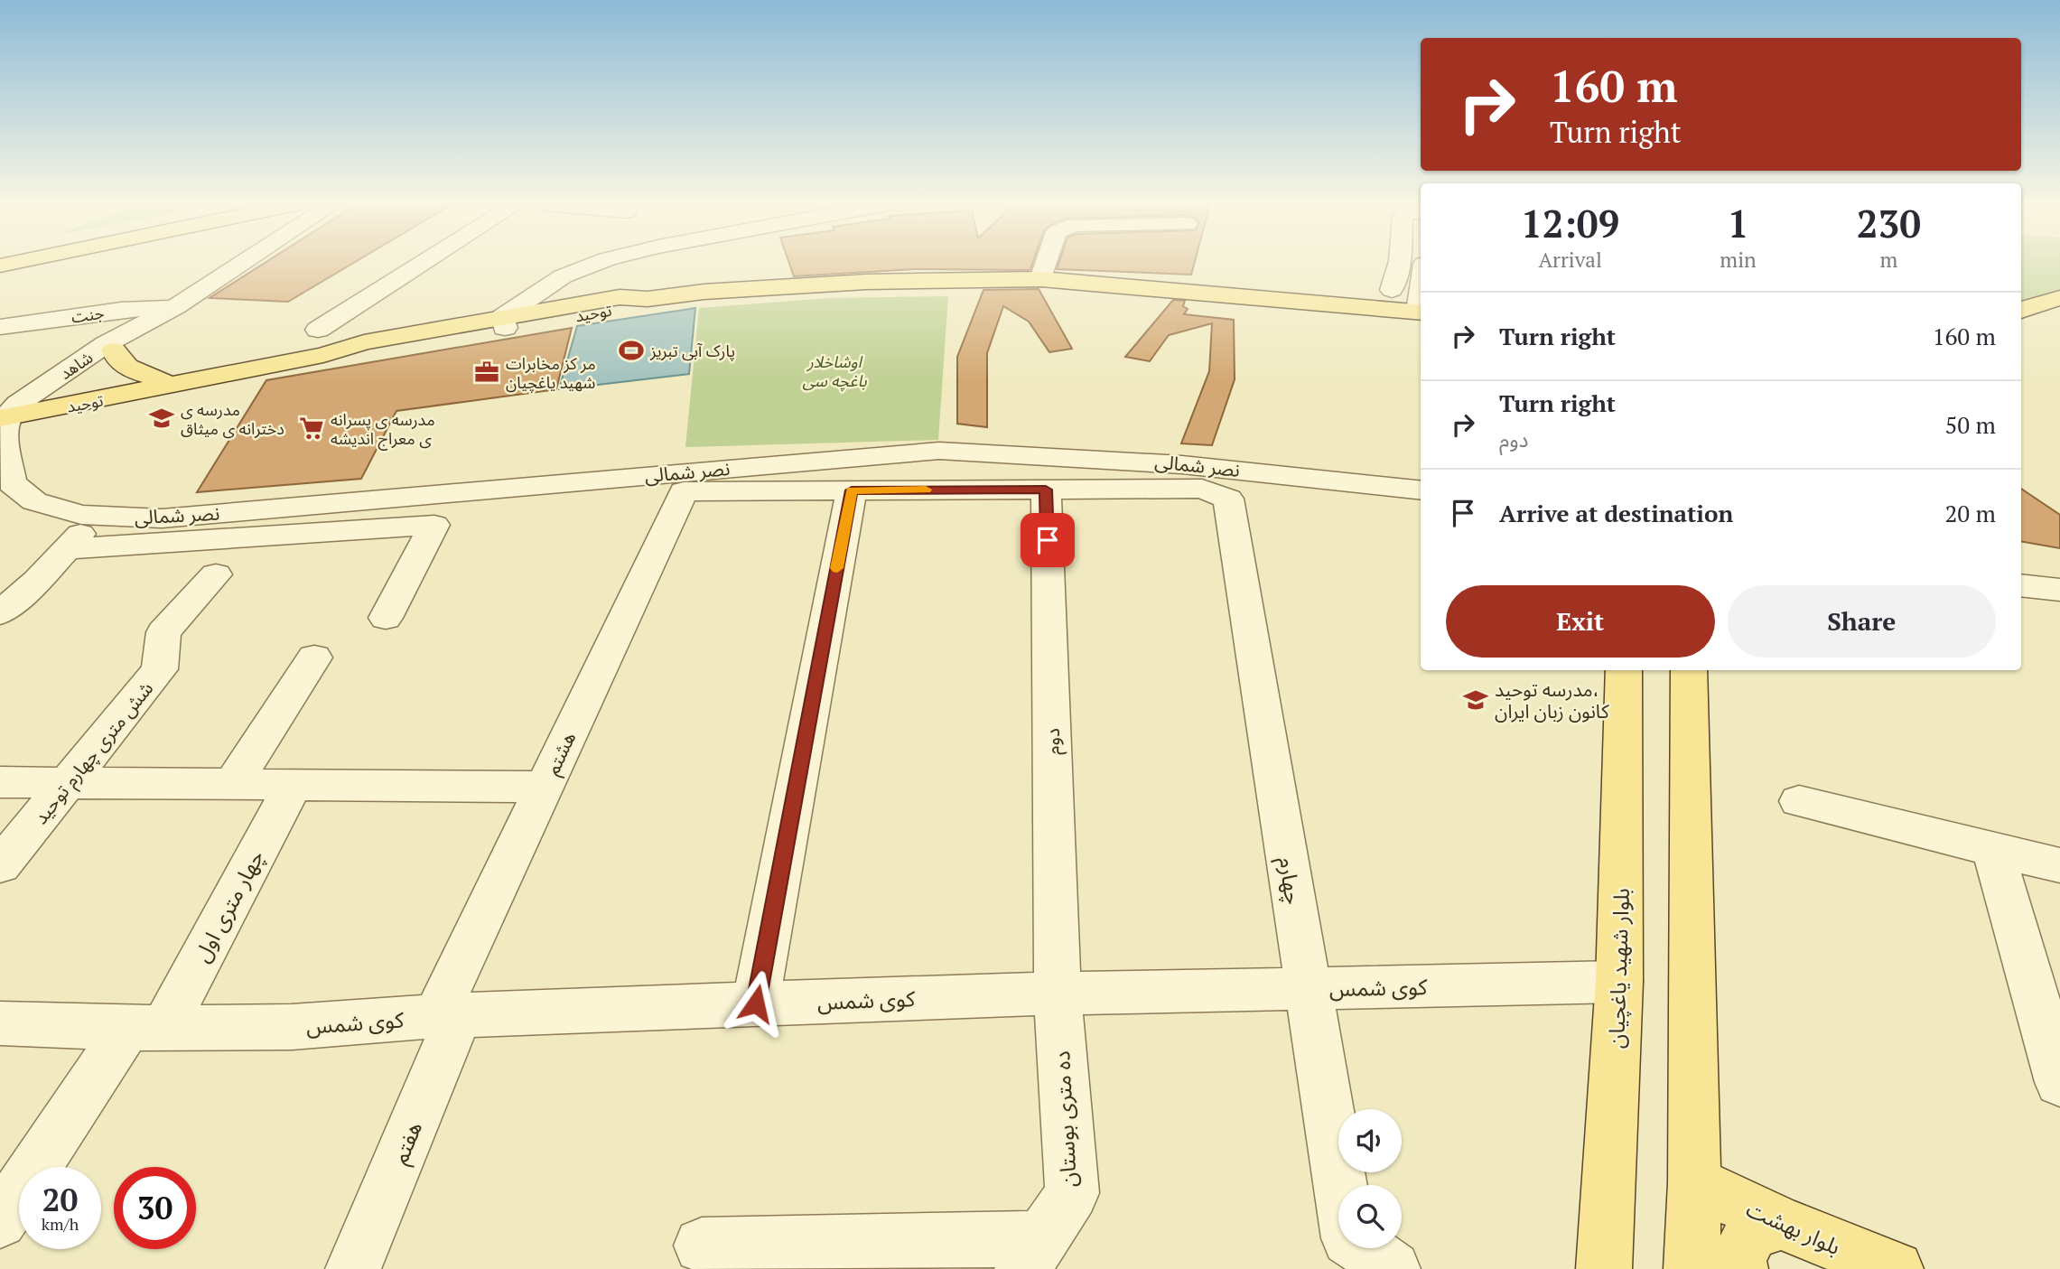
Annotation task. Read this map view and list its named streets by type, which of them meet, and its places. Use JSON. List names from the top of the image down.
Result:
{
  "streets": {
    "main road": ["توحید", "بلوار شهید یاغچیان", "بلوار بهشت"],
    "street": [
      "جنت",
      "شاهد",
      "نصر شمالی",
      "دوم",
      "شش متری چهارم توحید",
      "هشتم",
      "چهارم",
      "چهار متری اول",
      "کوی شمس",
      "ده متری بوستان",
      "هفتم"
    ]
  },
  "crossings": [
    ["توحید", "شاهد"],
    ["توحید", "نصر شمالی"],
    ["جنت", "شاهد"],
    ["شاهد", "نصر شمالی"],
    ["دوم", "چهارم"],
    ["دوم", "کوی شمس"],
    ["دوم", "ده متری بوستان"],
    ["هشتم", "کوی شمس"],
    ["هشتم", "هفتم"],
    ["چهارم", "کوی شمس"],
    ["چهار متری اول", "کوی شمس"],
    ["بلوار شهید یاغچیان", "کوی شمس"],
    ["کوی شمس", "ده متری بوستان"],
    ["کوی شمس", "هفتم"]
  ],
  "parks": ["اوشاخلار باغچه سی"],
  "places": {
    "sports": ["پارک آبی تبریز"],
    "office": ["مر کز مخابرات شهید یاغچیان"],
    "school or university": ["مدرسه ی دخترانه ی میثاق", "مدرسه توحید، کانون زبان ایران"],
    "supermarket": ["مدرسه ی پسرانه ی معراج اندیشه"]
  },
  "page": {
    "turn": ["160 m", "Turn right"],
    "eta": [
      "12:09",
      "Arrival",
      "1",
      "min",
      "230",
      "m"
    ],
    "list": [
      {
        "name": "Turn right",
        "value": "160 m"
      },
      {
        "name": "Turn right",
        "note": "دوم",
        "value": "50 m"
      },
      {
        "name": "Arrive at destination",
        "value": "20 m"
      }
    ],
    "buttons": ["Exit", "Share"],
    "speed": "20 km/h",
    "limit": "30"
  }
}
